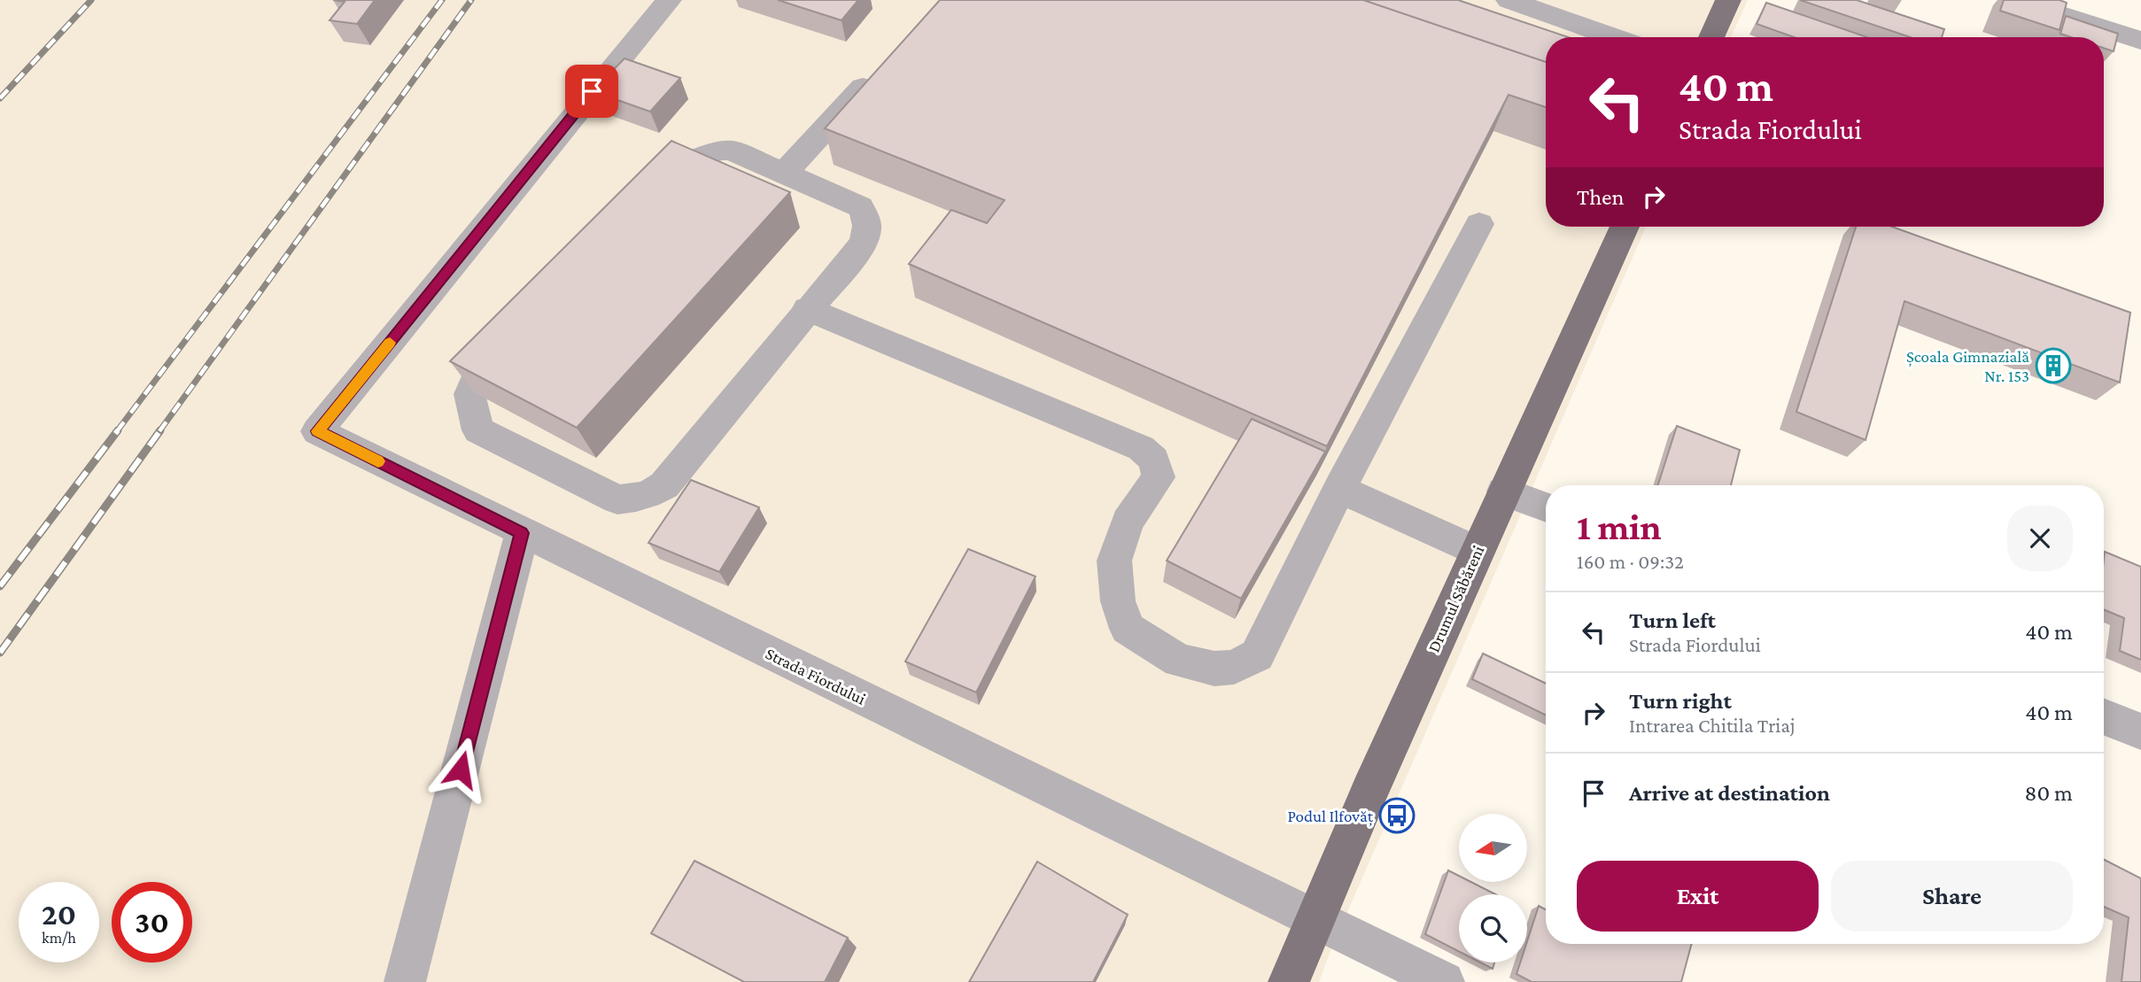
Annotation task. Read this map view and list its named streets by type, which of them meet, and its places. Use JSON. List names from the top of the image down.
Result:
{
  "streets": {
    "main road": ["Drumul Săbăreni"],
    "street": ["Strada Fiordului"]
  },
  "crossings": [
    ["Drumul Săbăreni", "Strada Fiordului"]
  ],
  "places": {
    "building": ["Școala Gimnazială Nr. 153"],
    "bus stop": ["Podul Ilfovăț"]
  },
  "north": "left",
  "page": {
    "turn": ["40 m", "Strada Fiordului"],
    "then": "Then",
    "heading": ["1 min", "160 m · 09:32"],
    "list": [
      {
        "name": "Turn left",
        "note": "Strada Fiordului",
        "value": "40 m"
      },
      {
        "name": "Turn right",
        "note": "Intrarea Chitila Triaj",
        "value": "40 m"
      },
      {
        "name": "Arrive at destination",
        "value": "80 m"
      }
    ],
    "buttons": ["Exit", "Share"],
    "speed": "20 km/h",
    "limit": "30"
  }
}
